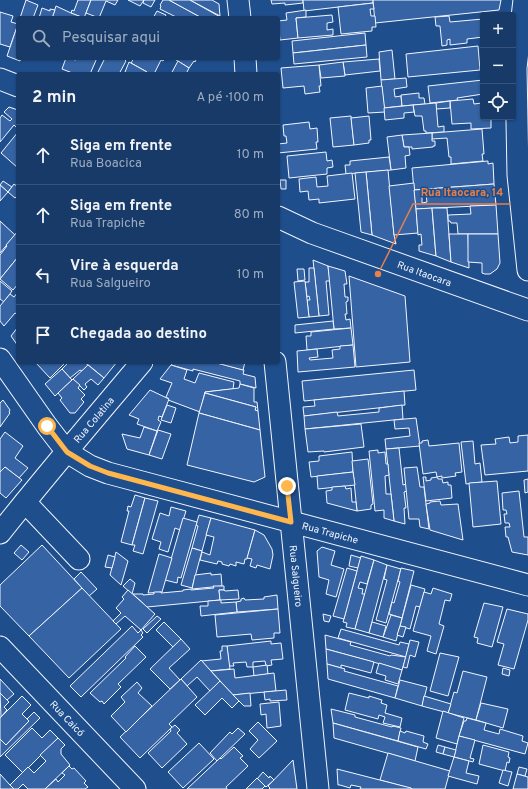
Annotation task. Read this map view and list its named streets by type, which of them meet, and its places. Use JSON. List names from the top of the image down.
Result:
{
  "streets": {
    "street": [
      "Rua Itaocara",
      "Rua Colatina",
      "Rua Trapiche",
      "Rua Salgueiro",
      "Rua Caicó"
    ]
  },
  "crossings": [
    ["Rua Colatina", "Rua Trapiche"],
    ["Rua Trapiche", "Rua Salgueiro"]
  ],
  "places": ["Rua Itaocara, 14"],
  "page": {
    "map_buttons": ["+", "−"],
    "search": "Pesquisar aqui",
    "heading": ["2 min", "A pé · 100 m"],
    "list": [
      ["Siga em frente", "Rua Boacica", "10 m"],
      ["Siga em frente", "Rua Trapiche", "80 m"],
      ["Vire à esquerda", "Rua Salgueiro", "10 m"],
      "Chegada ao destino"
    ]
  }
}
